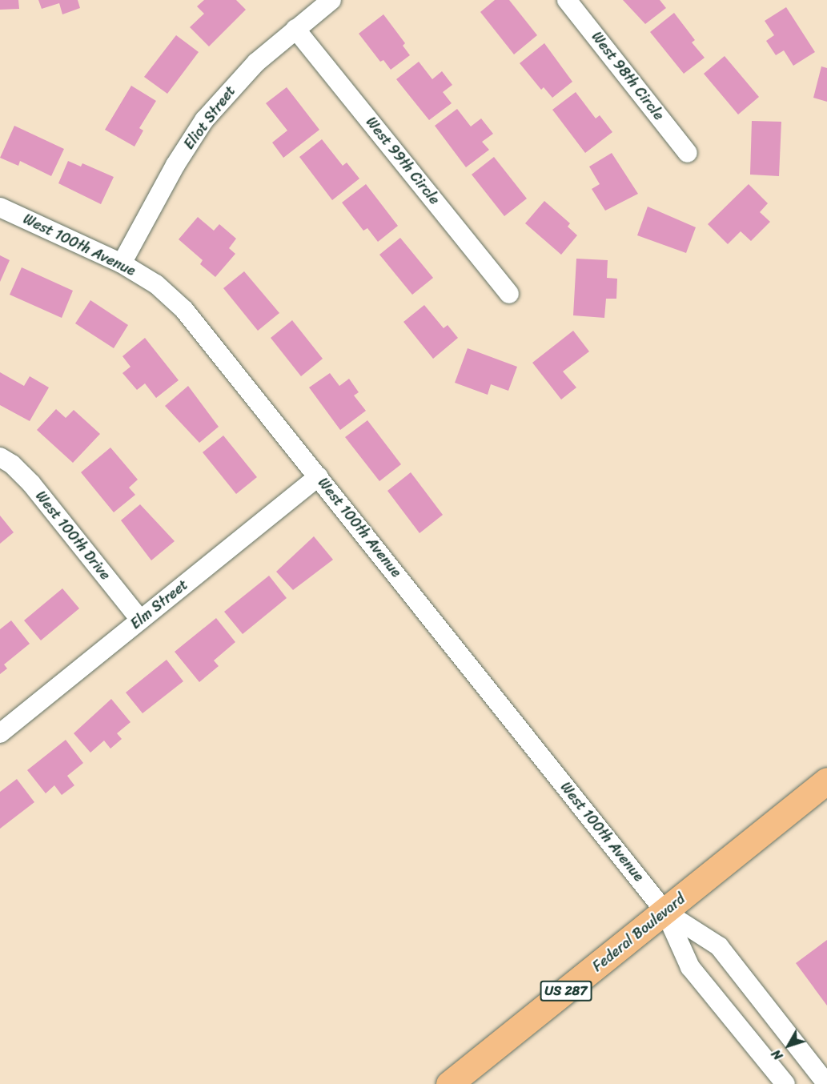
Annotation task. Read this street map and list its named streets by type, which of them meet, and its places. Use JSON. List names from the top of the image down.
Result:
{
  "streets": {
    "main road": ["Federal Boulevard", "US 287"],
    "street": [
      "West 98th Circle",
      "Eliot Street",
      "West 99th Circle",
      "West 100th Avenue",
      "West 100th Drive",
      "Elm Street"
    ]
  },
  "crossings": [
    ["Eliot Street", "West 99th Circle"],
    ["Eliot Street", "West 100th Avenue"],
    ["West 100th Avenue", "Elm Street"],
    ["West 100th Avenue", "Federal Boulevard"],
    ["West 100th Drive", "Elm Street"]
  ],
  "north": "bottom left"
}
